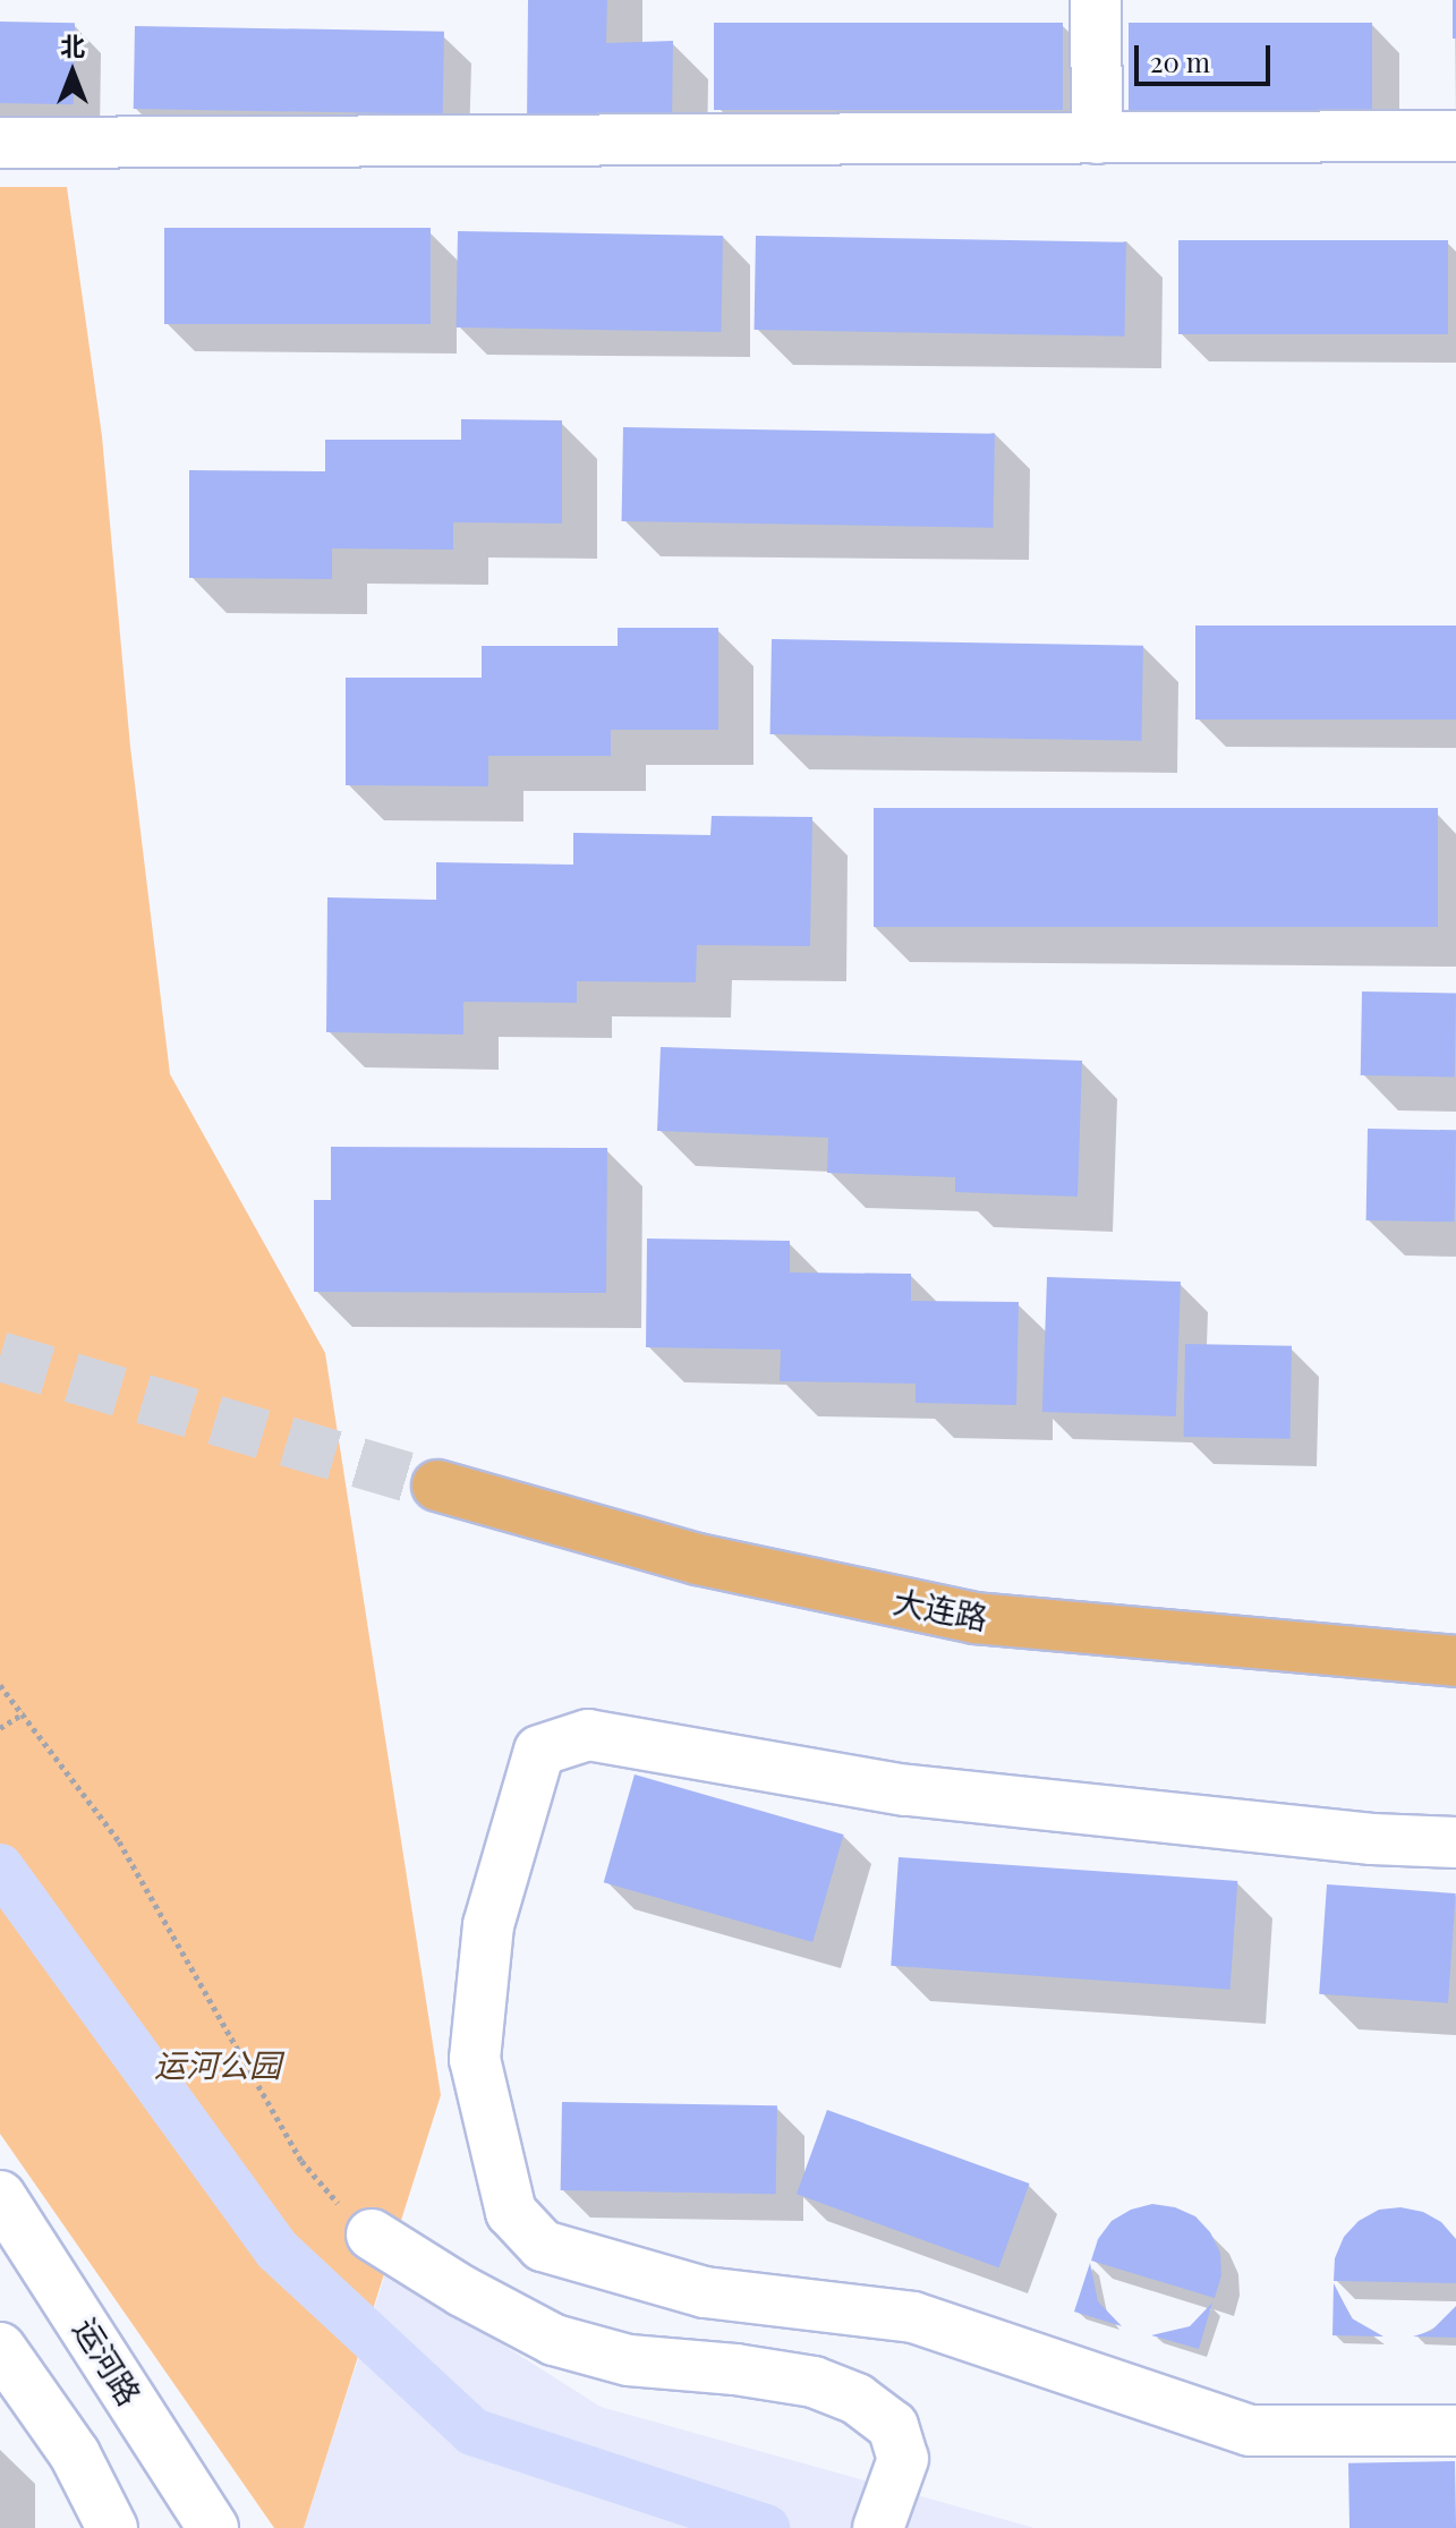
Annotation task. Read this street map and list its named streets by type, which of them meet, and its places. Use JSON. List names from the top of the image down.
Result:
{
  "streets": {
    "main road": ["大连路"],
    "street": ["运河路"]
  },
  "parks": ["运河公园"],
  "scale_bar": "20 m",
  "north": "top"
}
